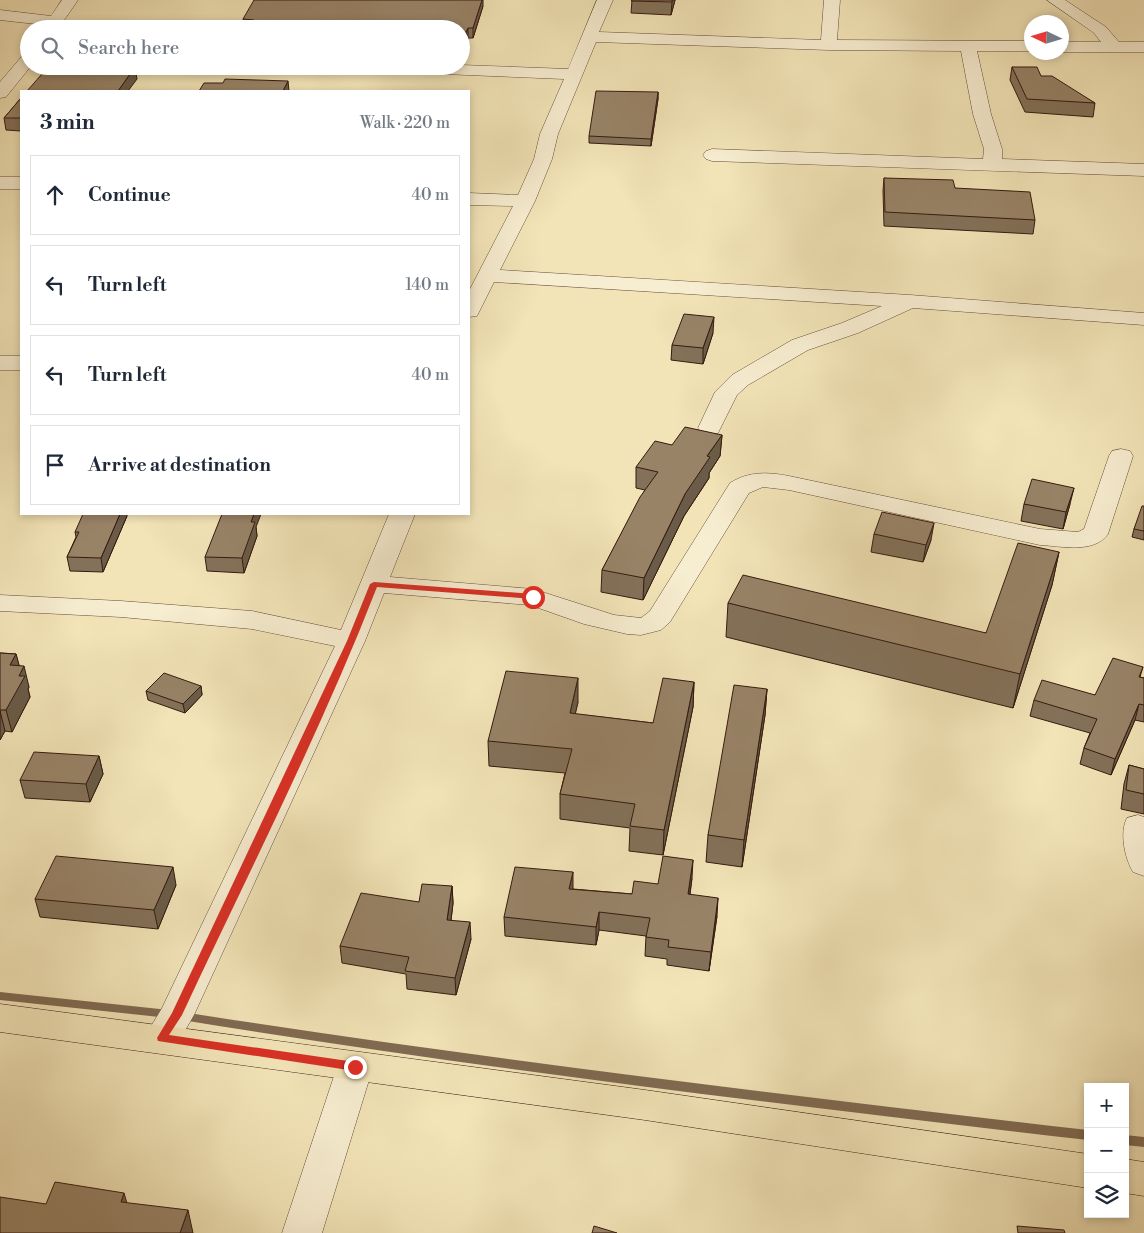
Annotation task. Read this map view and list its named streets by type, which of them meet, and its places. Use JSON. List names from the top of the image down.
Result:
{
  "north": "left",
  "page": {
    "search": "Search here",
    "heading": ["3 min", "Walk · 220 m"],
    "list": [
      ["Continue", "40 m"],
      ["Turn left", "140 m"],
      ["Turn left", "40 m"],
      "Arrive at destination"
    ],
    "map_buttons": ["+", "−"]
  }
}
